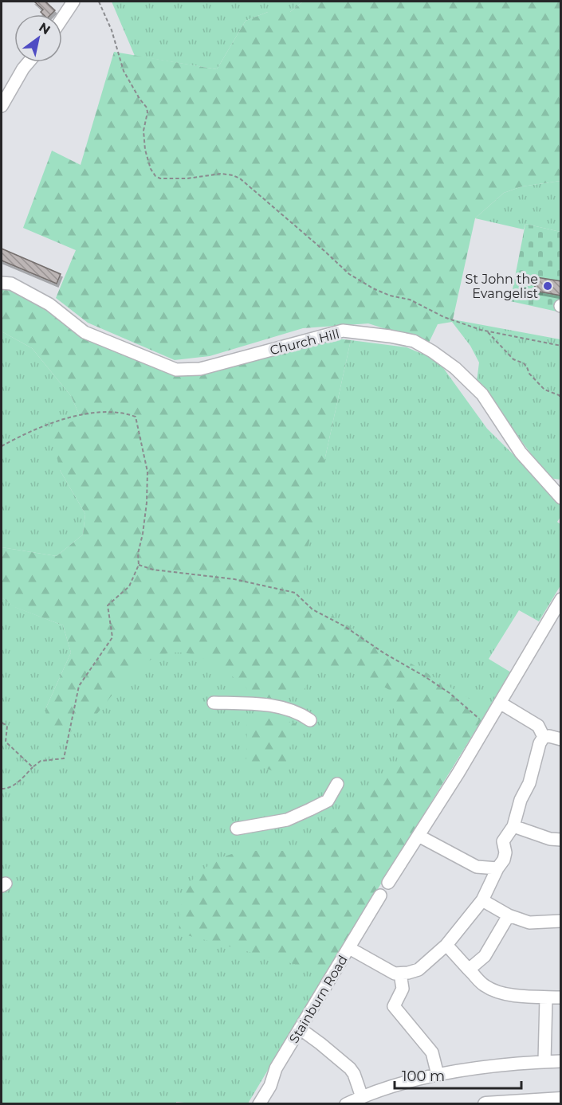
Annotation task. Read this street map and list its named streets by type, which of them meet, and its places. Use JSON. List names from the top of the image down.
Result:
{
  "streets": {
    "street": ["Church Hill", "Stainburn Road"]
  },
  "places": ["St John the Evangelist"],
  "scale_bar": "100 m",
  "north": "top right"
}
